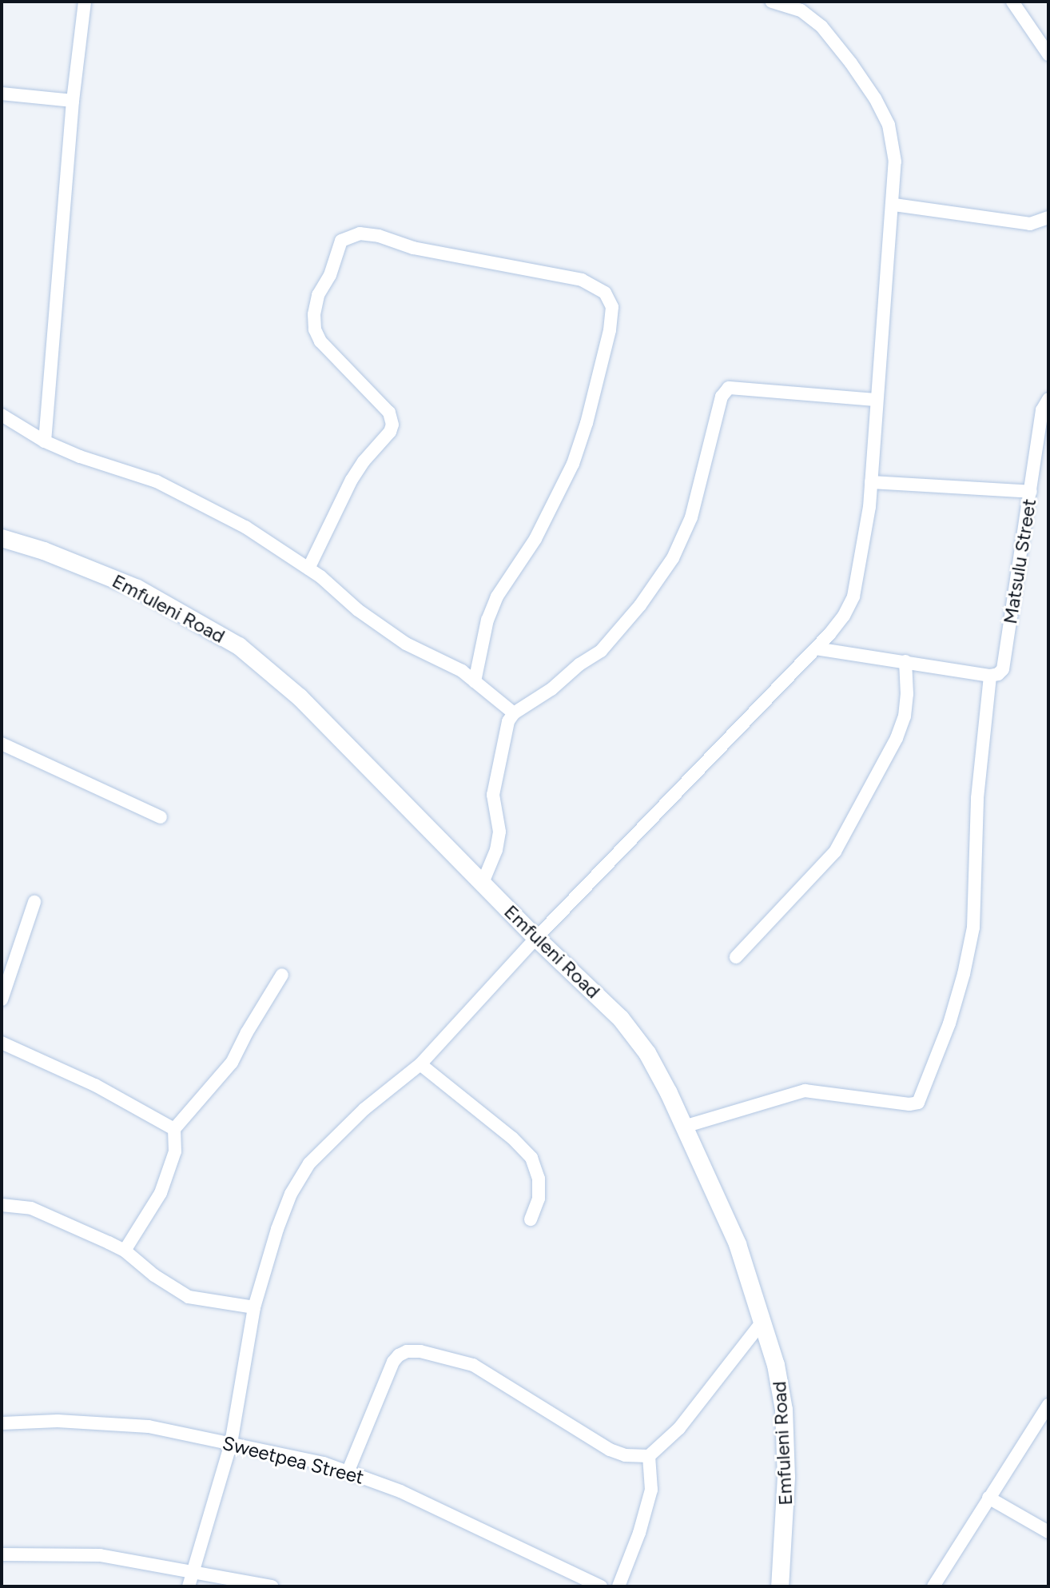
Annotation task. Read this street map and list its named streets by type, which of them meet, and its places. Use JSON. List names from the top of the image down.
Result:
{
  "streets": {
    "street": ["Matsulu Street", "Emfuleni Road", "Sweetpea Street"]
  }
}
